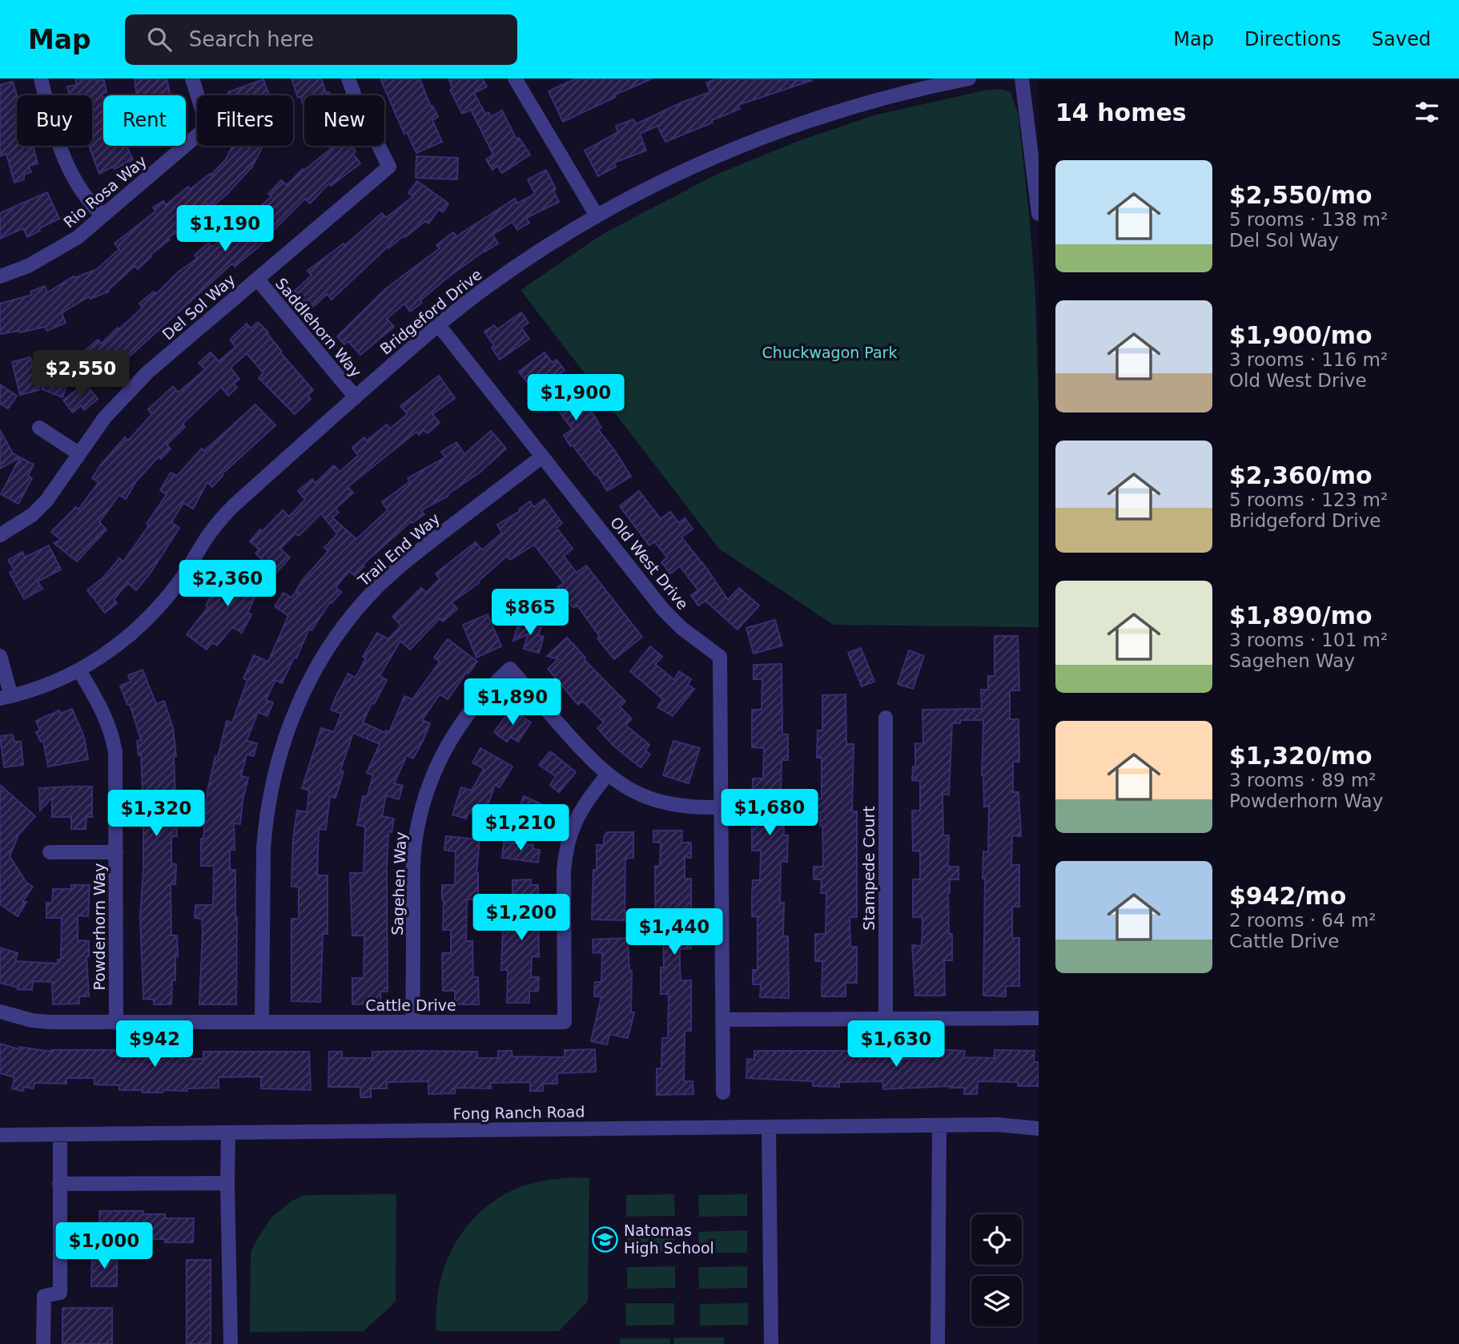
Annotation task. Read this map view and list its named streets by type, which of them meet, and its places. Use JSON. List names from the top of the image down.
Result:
{
  "streets": {
    "street": [
      "Rio Rosa Way",
      "Del Sol Way",
      "Bridgeford Drive",
      "Saddlehorn Way",
      "Trail End Way",
      "Old West Drive",
      "Stampede Court",
      "Sagehen Way",
      "Powderhorn Way",
      "Cattle Drive",
      "Fong Ranch Road"
    ]
  },
  "crossings": [
    ["Del Sol Way", "Saddlehorn Way"],
    ["Bridgeford Drive", "Saddlehorn Way"],
    ["Bridgeford Drive", "Old West Drive"],
    ["Bridgeford Drive", "Powderhorn Way"],
    ["Trail End Way", "Old West Drive"],
    ["Trail End Way", "Cattle Drive"],
    ["Old West Drive", "Sagehen Way"],
    ["Sagehen Way", "Cattle Drive"],
    ["Powderhorn Way", "Cattle Drive"]
  ],
  "parks": ["Chuckwagon Park"],
  "places": {
    "school or university": ["Natomas High School"]
  },
  "page": {
    "header": "Map",
    "search": "Search here",
    "nav": ["Map", "Directions", "Saved"],
    "heading": "14 homes",
    "chip": [
      "Buy",
      "Rent",
      "Filters",
      "New"
    ],
    "list": [
      {
        "name": "$2,550/mo",
        "note": "5 rooms · 138 m² · Del Sol Way"
      },
      {
        "name": "$1,900/mo",
        "note": "3 rooms · 116 m² · Old West Drive"
      },
      {
        "name": "$2,360/mo",
        "note": "5 rooms · 123 m² · Bridgeford Drive"
      },
      {
        "name": "$1,890/mo",
        "note": "3 rooms · 101 m² · Sagehen Way"
      },
      {
        "name": "$1,320/mo",
        "note": "3 rooms · 89 m² · Powderhorn Way"
      },
      {
        "name": "$942/mo",
        "note": "2 rooms · 64 m² · Cattle Drive"
      }
    ],
    "price": [
      "$1,190",
      "$2,550",
      "$1,900",
      "$2,360",
      "$865",
      "$1,890",
      "$1,680",
      "$1,320",
      "$1,210",
      "$1,200",
      "$1,440",
      "$942",
      "$1,630",
      "$1,000"
    ]
  }
}
